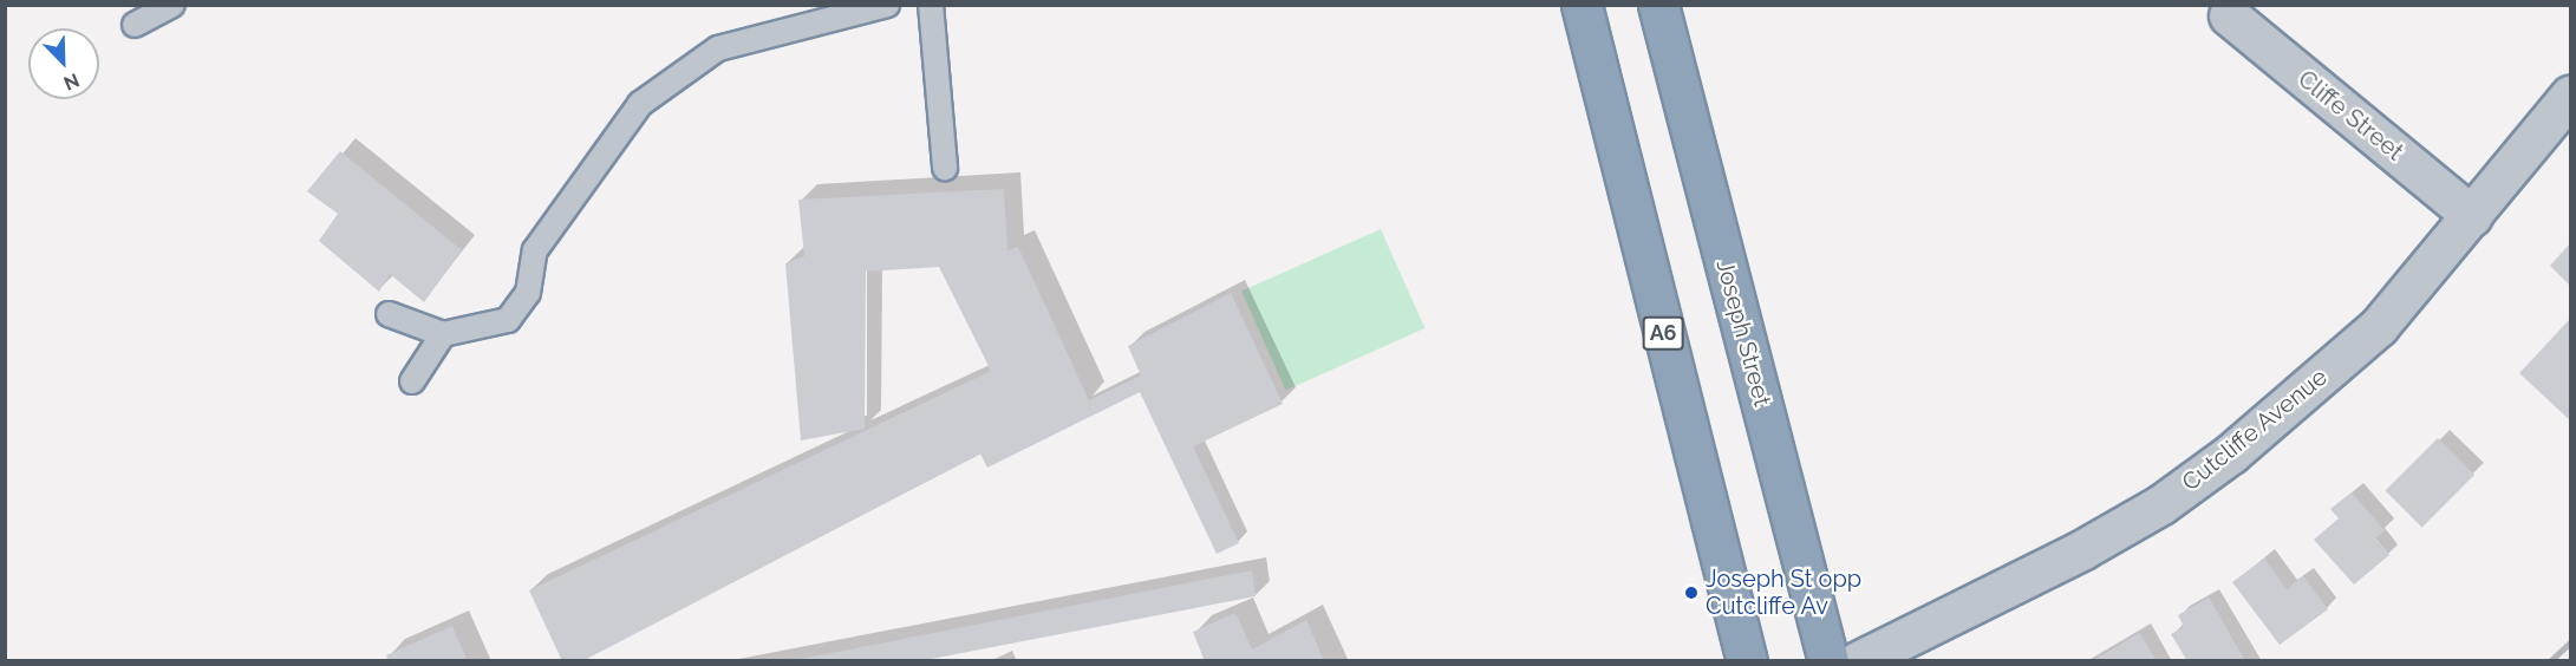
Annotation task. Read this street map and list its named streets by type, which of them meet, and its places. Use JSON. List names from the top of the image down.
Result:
{
  "streets": {
    "highway": ["A6", "Joseph Street"],
    "street": ["Cliffe Street", "Cutcliffe Avenue"]
  },
  "crossings": [
    ["Cliffe Street", "Cutcliffe Avenue"]
  ],
  "places": ["Joseph St opp Cutcliffe Av"],
  "north": "bottom right"
}
